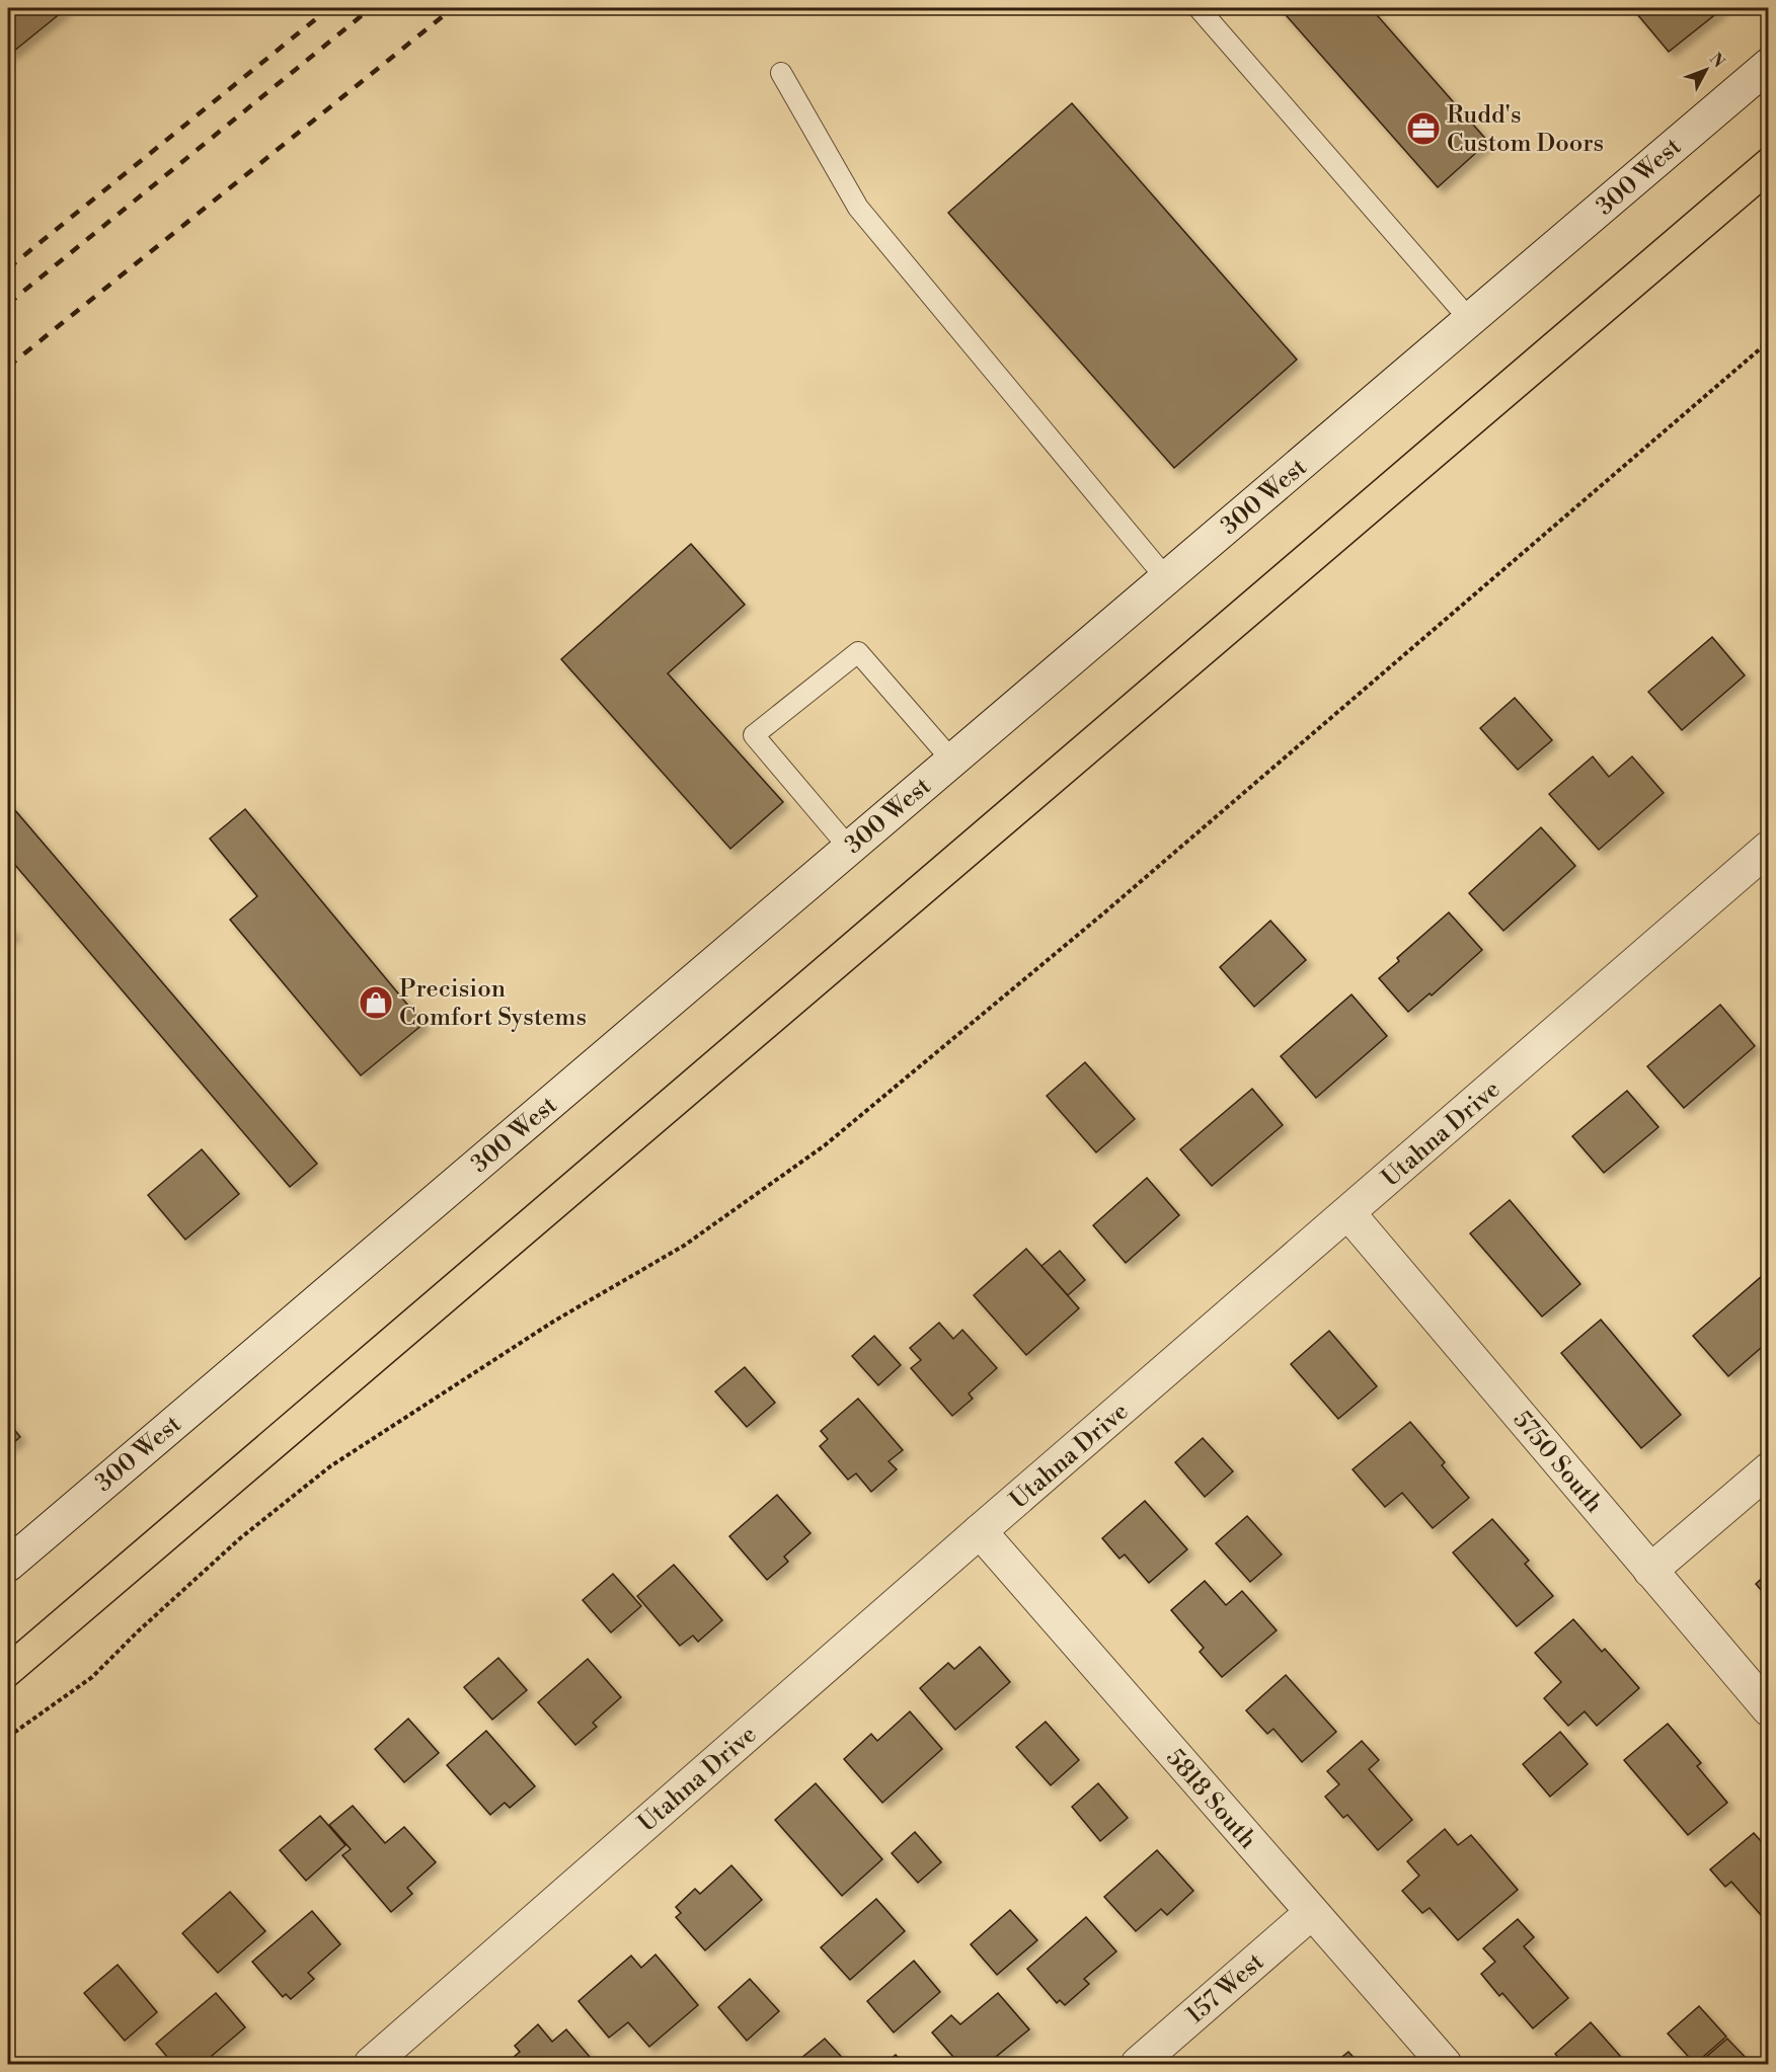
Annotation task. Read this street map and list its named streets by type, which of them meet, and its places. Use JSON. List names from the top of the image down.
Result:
{
  "streets": {
    "street": [
      "300 West",
      "Utahna Drive",
      "5750 South",
      "5818 South",
      "157 West"
    ]
  },
  "crossings": [
    ["Utahna Drive", "5750 South"],
    ["Utahna Drive", "5818 South"],
    ["5818 South", "157 West"]
  ],
  "places": {
    "office": ["Rudd's Custom Doors"],
    "shop": ["Precision Comfort Systems"]
  },
  "north": "top right"
}
